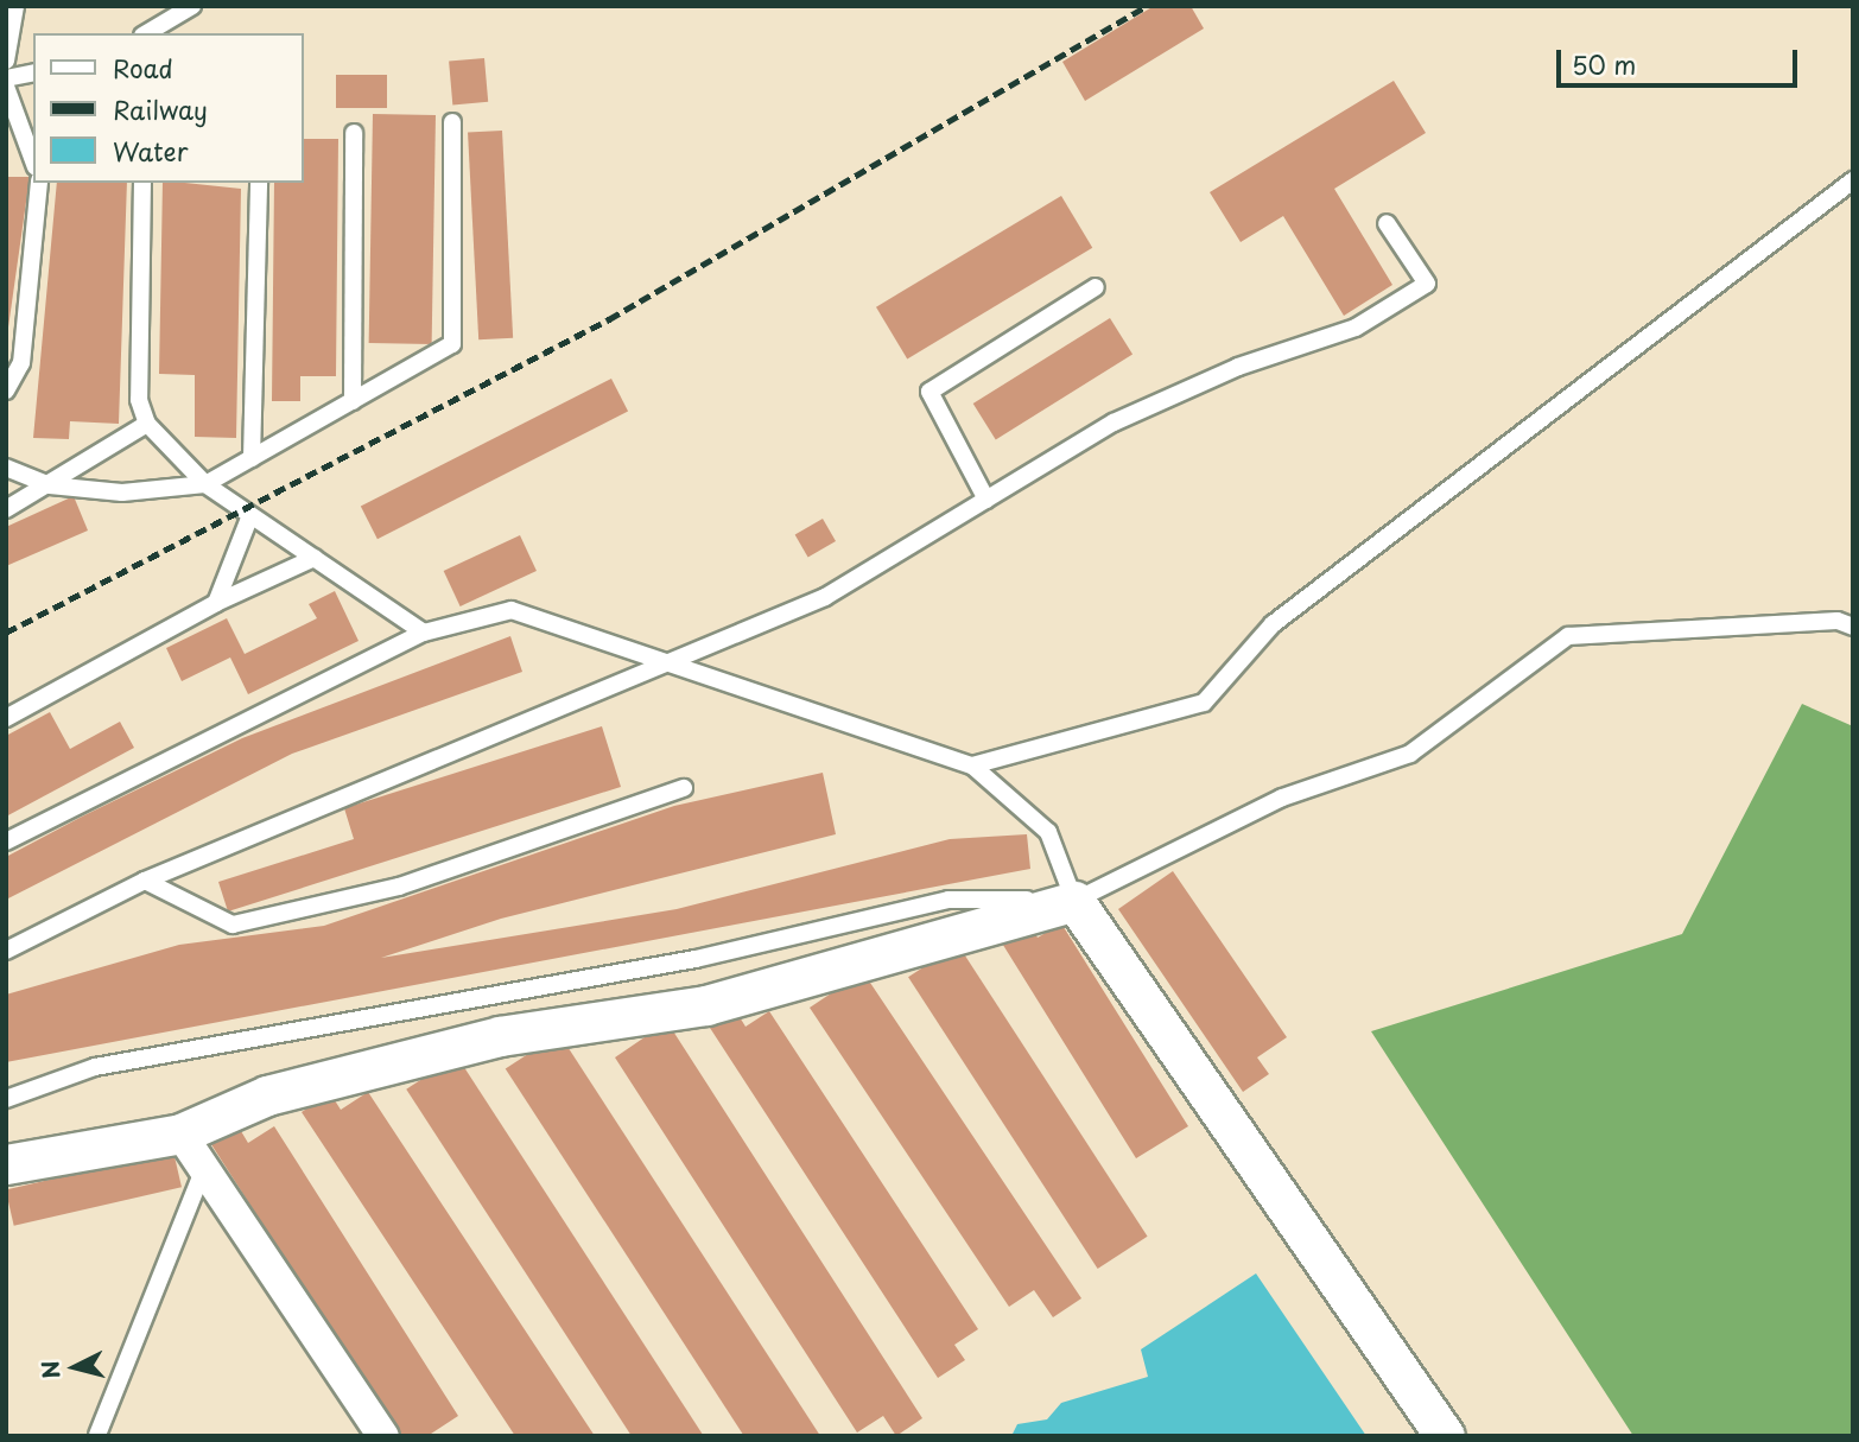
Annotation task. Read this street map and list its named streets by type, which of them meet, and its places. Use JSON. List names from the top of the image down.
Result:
{
  "legend": ["Road", "Railway", "Water"],
  "scale_bar": "50 m",
  "north": "left"
}
